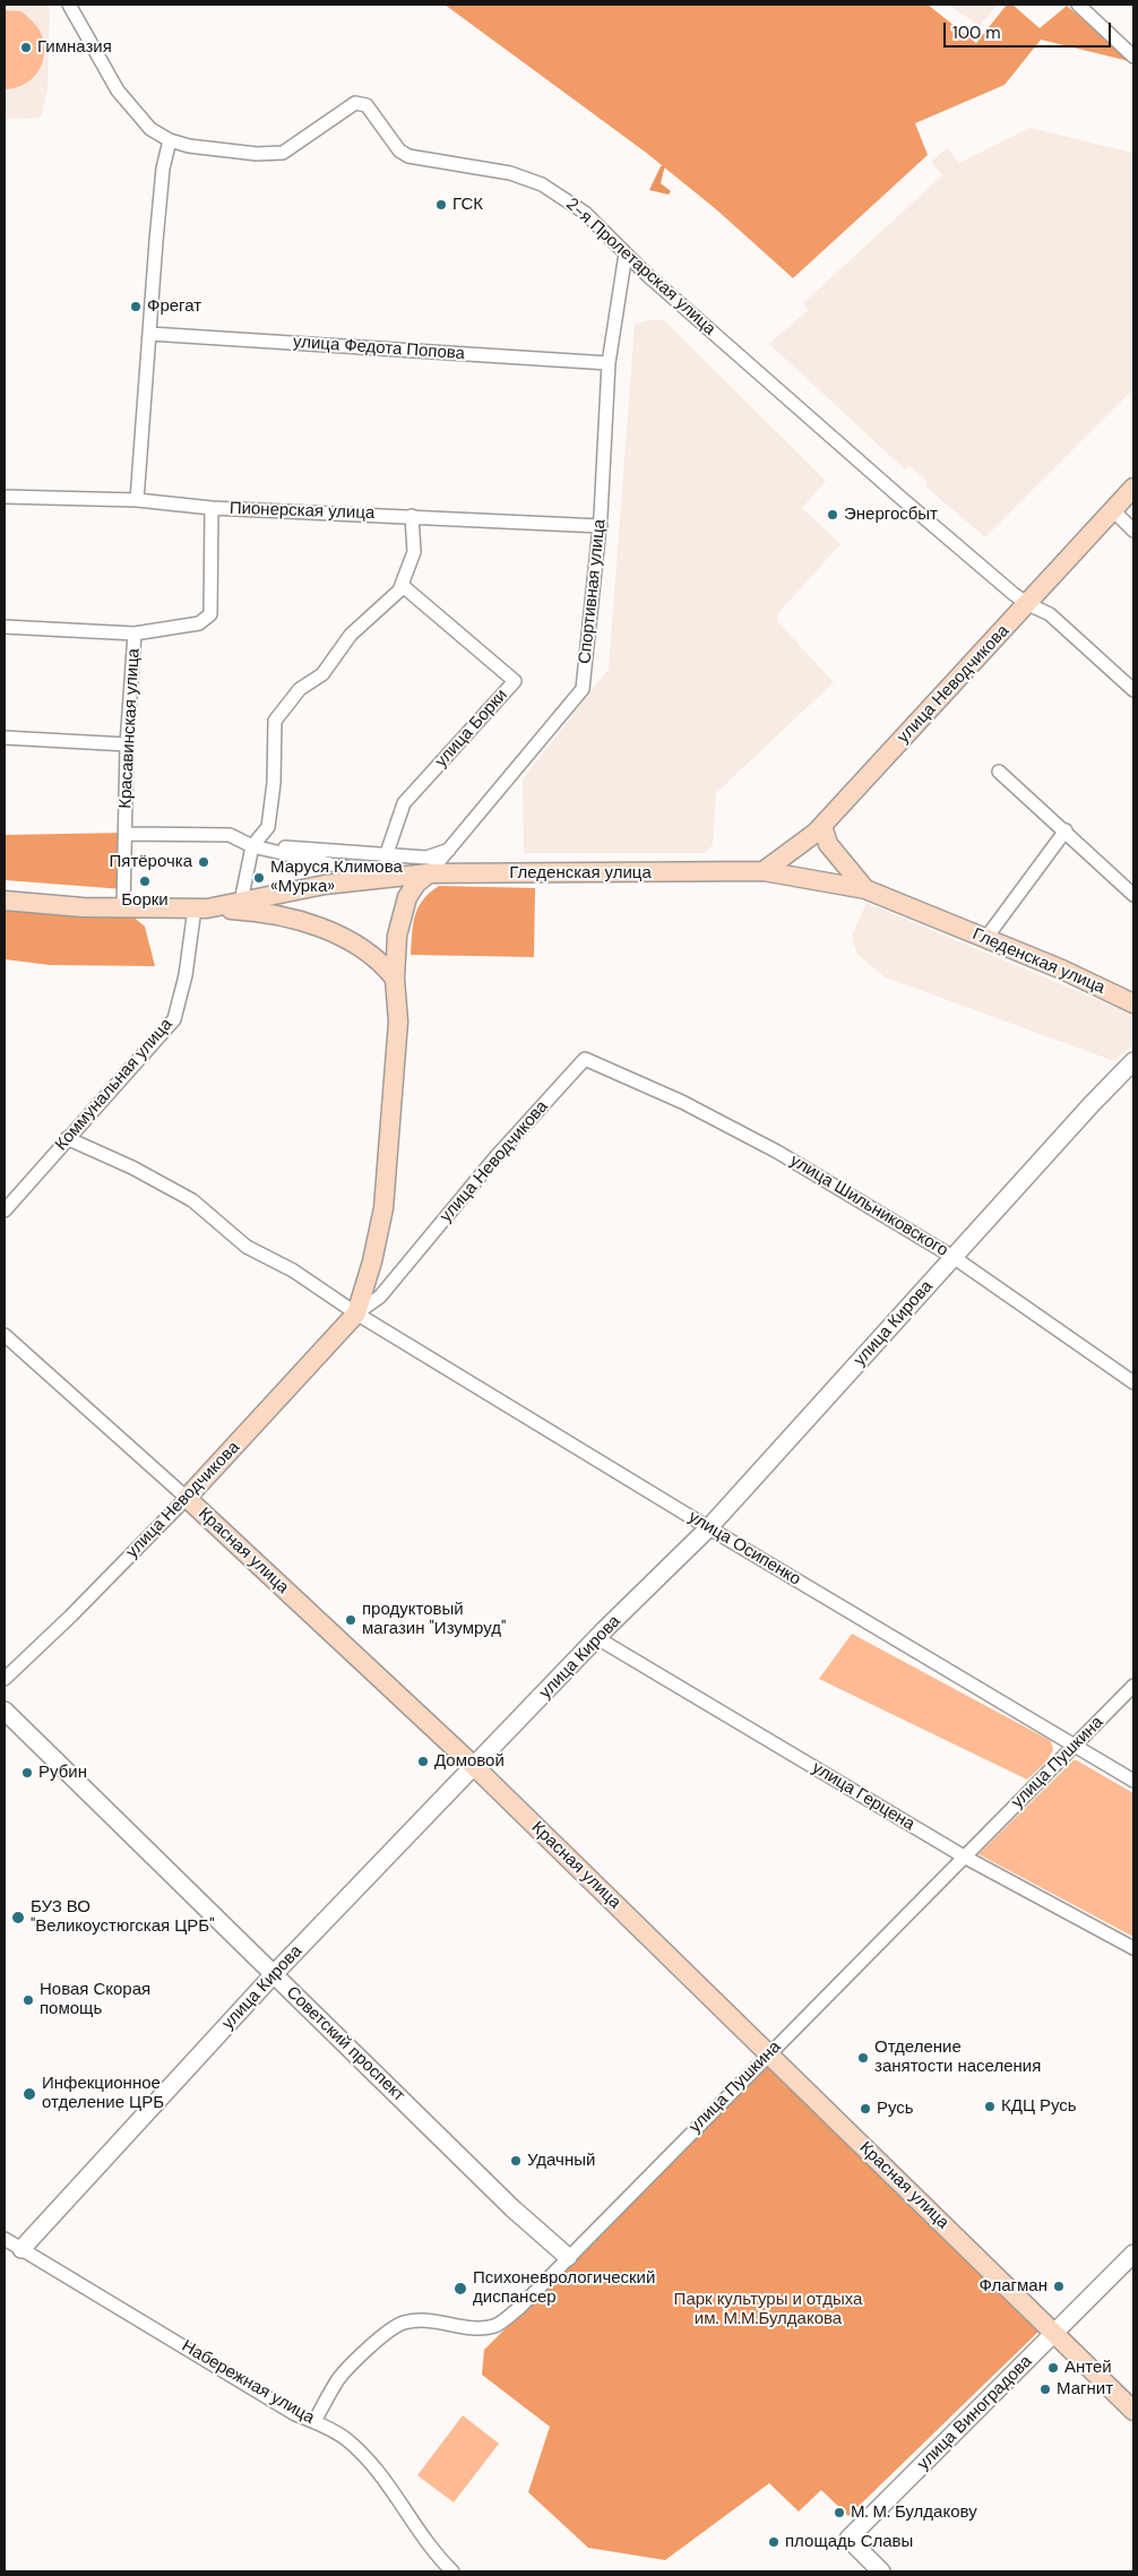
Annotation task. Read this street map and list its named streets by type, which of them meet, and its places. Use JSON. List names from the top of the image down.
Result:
{
  "streets": {
    "main road": ["улица Неводчикова", "Гледенская улица", "Красная улица"],
    "street": [
      "2-я Пролетарская улица",
      "улица Федота Попова",
      "Пионерская улица",
      "Спортивная улица",
      "Красавинская улица",
      "улица Борки",
      "Коммунальная улица",
      "улица Шильниковского",
      "улица Кирова",
      "улица Осипенко",
      "улица Пушкина",
      "улица Герцена",
      "Советский проспект",
      "Набережная улица",
      "улица Виноградова"
    ]
  },
  "crossings": [
    ["2-я Пролетарская улица", "Спортивная улица"],
    ["2-я Пролетарская улица", "улица Неводчикова"],
    ["улица Федота Попова", "Спортивная улица"],
    ["Пионерская улица", "Спортивная улица"],
    ["Пионерская улица", "Красавинская улица"],
    ["Спортивная улица", "улица Неводчикова"],
    ["Спортивная улица", "Гледенская улица"],
    ["улица Неводчикова", "Гледенская улица"],
    ["улица Неводчикова", "улица Шильниковского"],
    ["улица Неводчикова", "улица Осипенко"],
    ["улица Неводчикова", "Красная улица"],
    ["Красавинская улица", "Гледенская улица"],
    ["улица Борки", "Гледенская улица"],
    ["Гледенская улица", "Коммунальная улица"],
    ["Коммунальная улица", "улица Осипенко"],
    ["улица Шильниковского", "улица Кирова"],
    ["улица Кирова", "улица Осипенко"],
    ["улица Кирова", "Красная улица"],
    ["улица Кирова", "улица Герцена"],
    ["улица Кирова", "Советский проспект"],
    ["улица Кирова", "Набережная улица"],
    ["улица Осипенко", "улица Пушкина"],
    ["Красная улица", "улица Пушкина"],
    ["Красная улица", "улица Виноградова"],
    ["улица Пушкина", "улица Герцена"],
    ["улица Пушкина", "Советский проспект"],
    ["улица Пушкина", "Набережная улица"]
  ],
  "parks": ["Парк культуры и отдыха им. М.М.Булдакова"],
  "places": [
    "Гимназия",
    "ГСК",
    "Фрегат",
    "Энергосбыт",
    "Пятёрочка",
    "Маруся Климова «Мурка»",
    "Борки",
    "продуктовый магазин \"Изумруд\"",
    "Домовой",
    "Рубин",
    "БУЗ ВО \"Великоустюгская ЦРБ\"",
    "Новая Скорая помощь",
    "Отделение занятости населения",
    "Инфекционное отделение ЦРБ",
    "КДЦ Русь",
    "Русь",
    "Удачный",
    "Флагман",
    "Психоневрологический диспансер",
    "Антей",
    "Магнит",
    "М. М. Булдакову",
    "площадь Славы"
  ],
  "scale_bar": "100 m"
}
